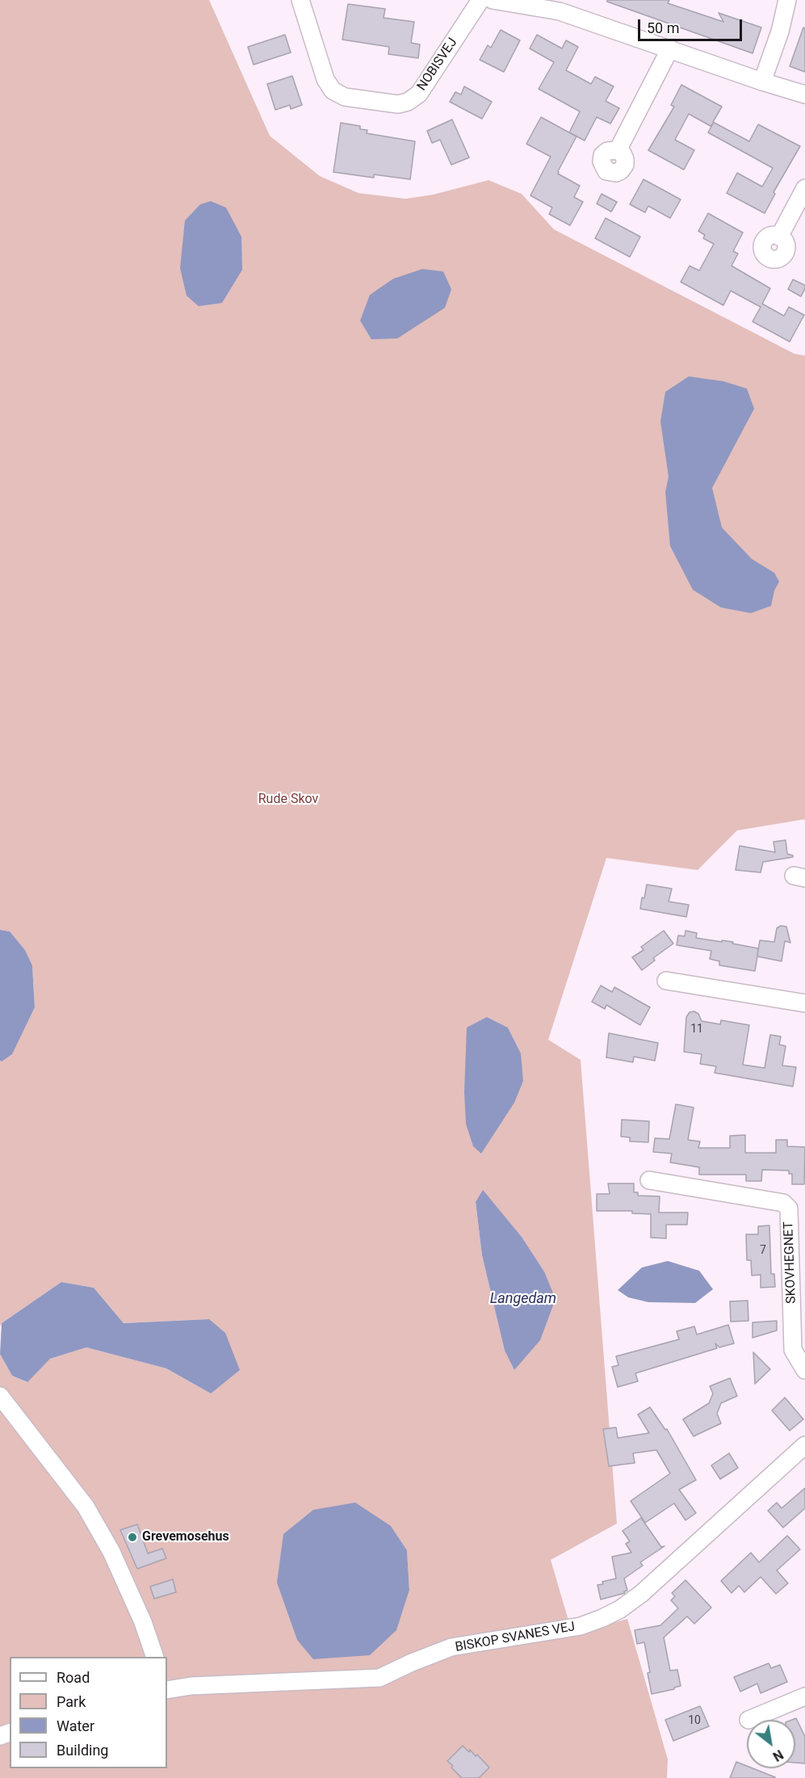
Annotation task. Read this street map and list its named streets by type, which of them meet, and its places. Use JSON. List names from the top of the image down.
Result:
{
  "streets": {
    "street": ["NOBISVEJ", "SKOVHEGNET", "BISKOP SVANES VEJ"]
  },
  "water": ["Langedam"],
  "parks": ["Rude Skov"],
  "places": ["Grevemosehus"],
  "house_numbers": ["11", "7", "10"],
  "legend": [
    "Road",
    "Park",
    "Water",
    "Building"
  ],
  "scale_bar": "50 m",
  "north": "bottom right"
}
